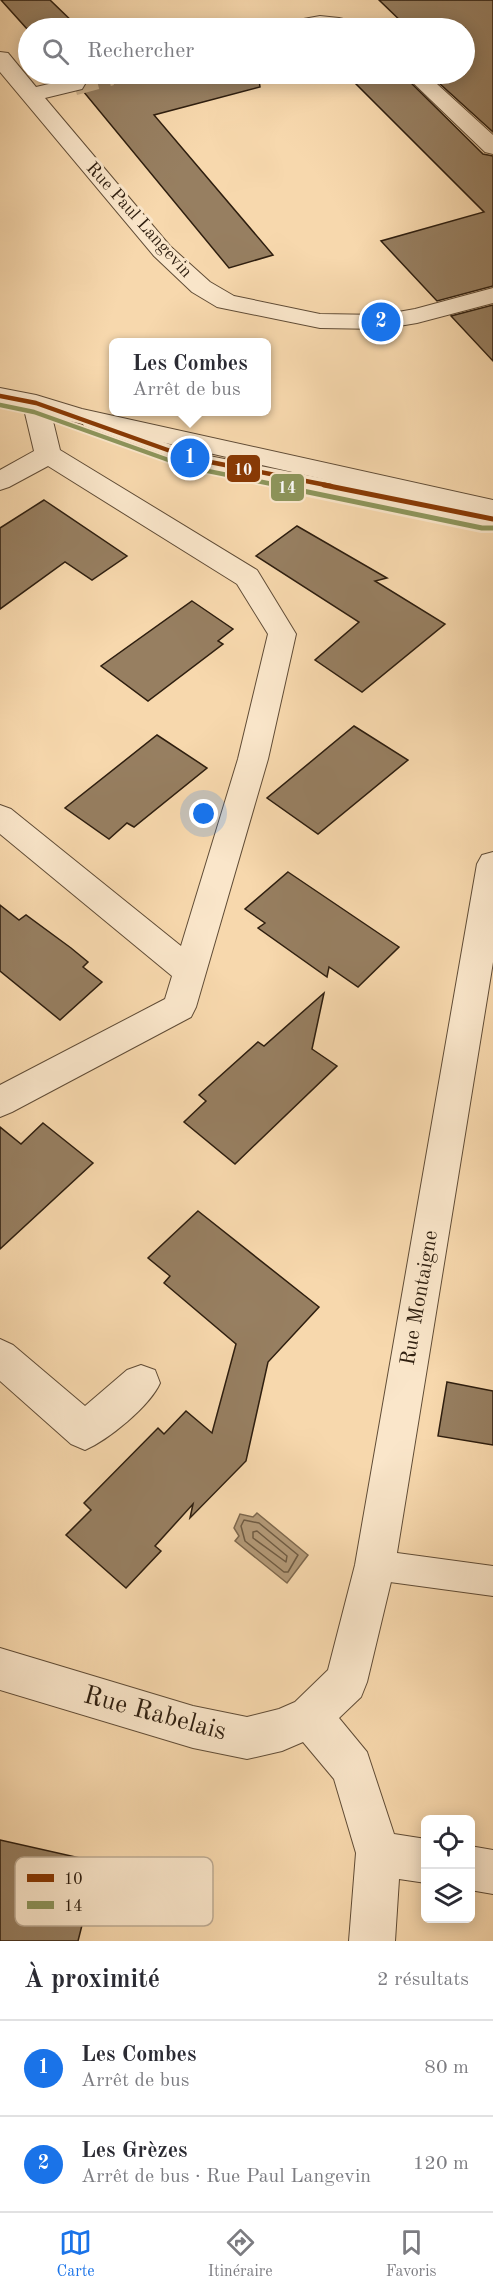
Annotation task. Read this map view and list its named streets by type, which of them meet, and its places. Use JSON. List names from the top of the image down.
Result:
{
  "streets": {
    "street": ["Rue Paul Langevin", "Rue Montaigne", "Rue Rabelais"]
  },
  "crossings": [
    ["Rue Montaigne", "Rue Rabelais"]
  ],
  "lines": ["transit line 10", "transit line 14"],
  "legend": ["10", "14"],
  "page": {
    "search": "Rechercher",
    "pins": ["2", "1"],
    "popup": ["Les Combes", "Arrêt de bus"],
    "heading": ["À proximité", "2 résultats"],
    "list": [
      {
        "mark": "1",
        "name": "Les Combes",
        "note": "Arrêt de bus",
        "value": "80 m"
      },
      {
        "mark": "2",
        "name": "Les Grèzes",
        "note": "Arrêt de bus · Rue Paul Langevin",
        "value": "120 m"
      }
    ],
    "nav": ["Carte", "Itinéraire", "Favoris"]
  }
}
